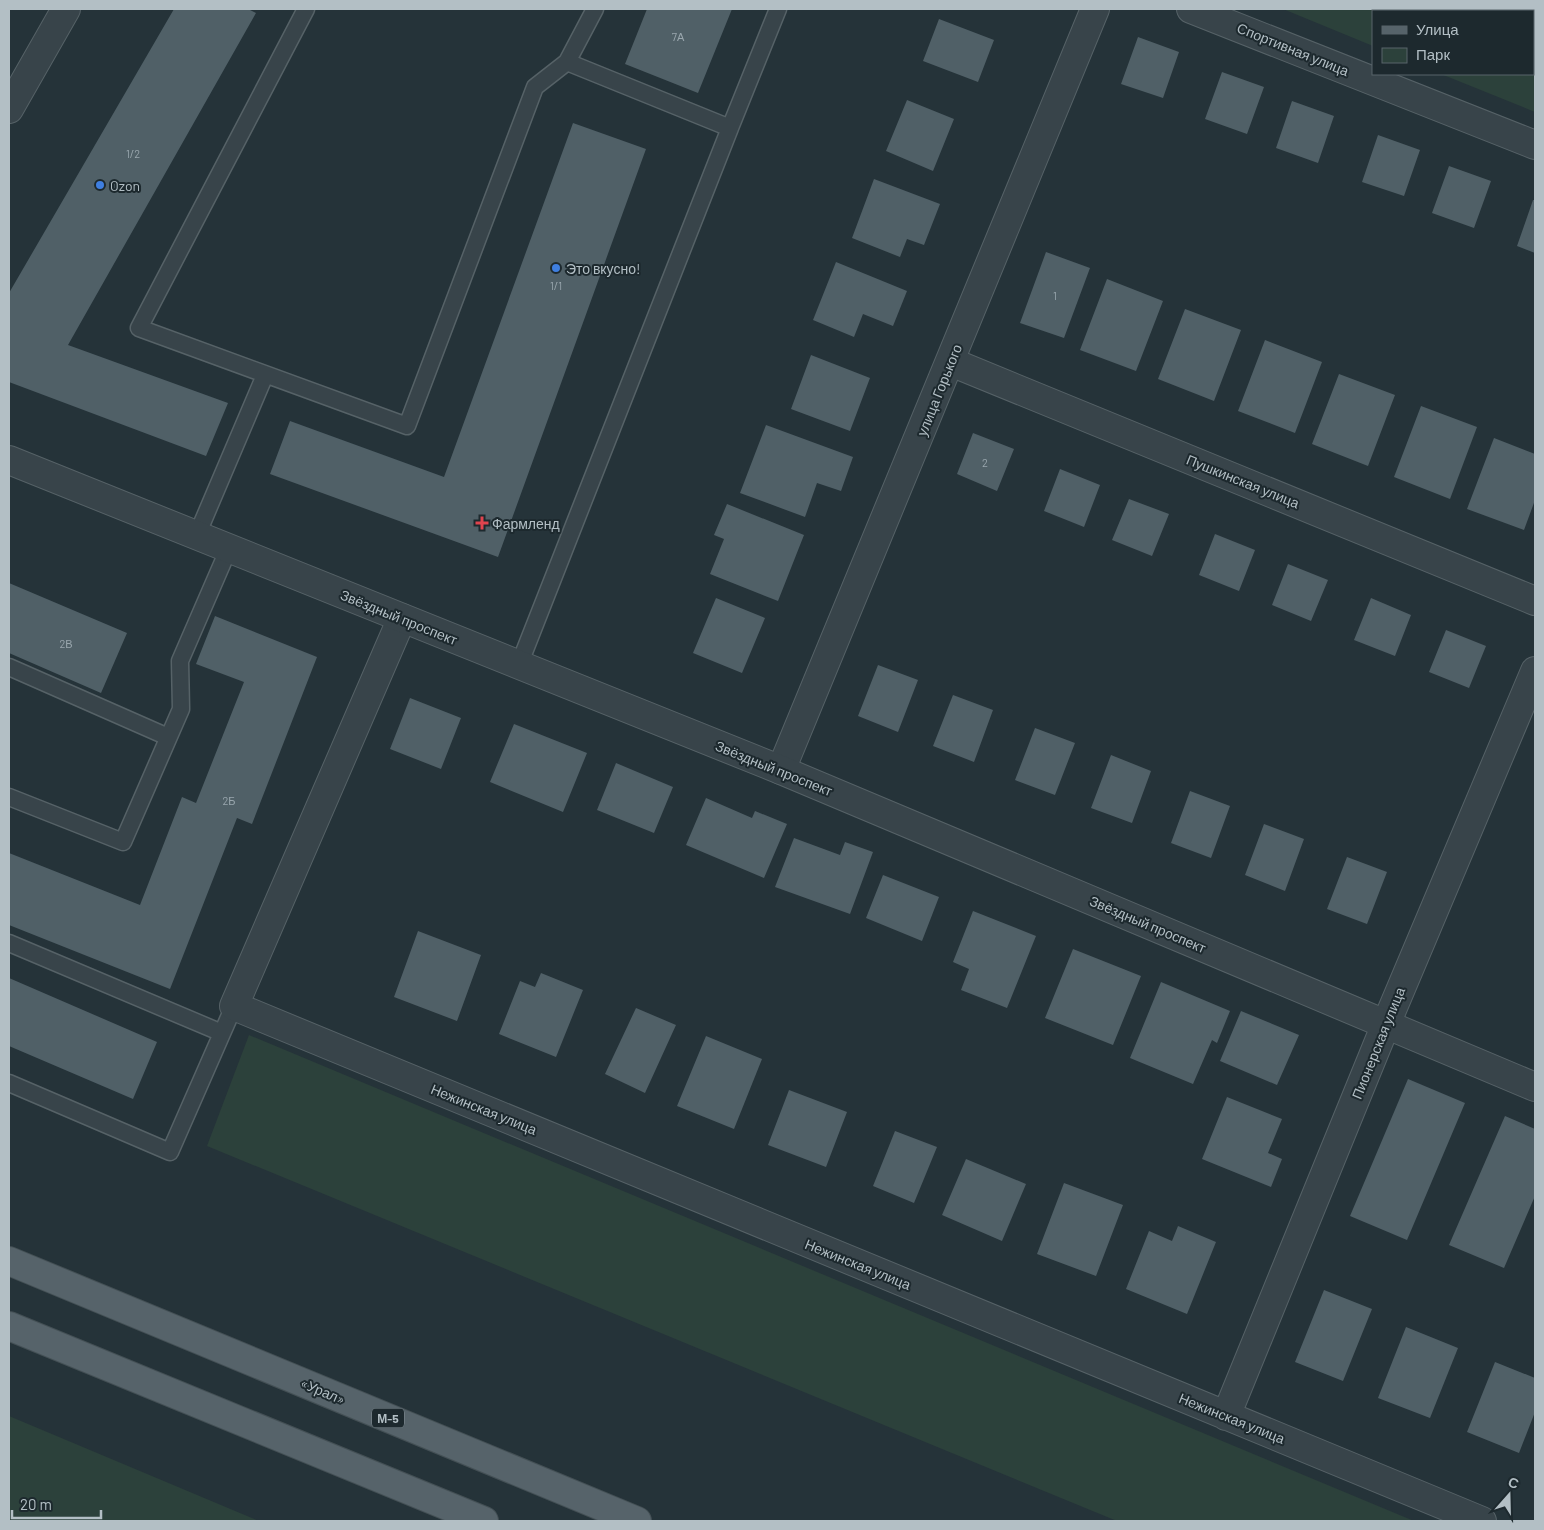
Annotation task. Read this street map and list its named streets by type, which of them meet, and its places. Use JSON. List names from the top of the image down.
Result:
{
  "streets": {
    "main road": ["«Урал»", "М-5"],
    "street": [
      "Спортивная улица",
      "улица Горького",
      "Пушкинская улица",
      "Звёздный проспект",
      "Пионерская улица",
      "Нежинская улица"
    ]
  },
  "crossings": [
    ["улица Горького", "Пушкинская улица"],
    ["улица Горького", "Звёздный проспект"],
    ["Звёздный проспект", "Пионерская улица"],
    ["Пионерская улица", "Нежинская улица"]
  ],
  "places": {
    "other": ["Ozon", "Это вкусно!"],
    "health": ["Фармленд"]
  },
  "house_numbers": [
    "7А",
    "1/2",
    "1/1",
    "1",
    "2",
    "2В",
    "2Б"
  ],
  "legend": ["Улица", "Парк"],
  "scale_bar": "20 m",
  "north": "top"
}
